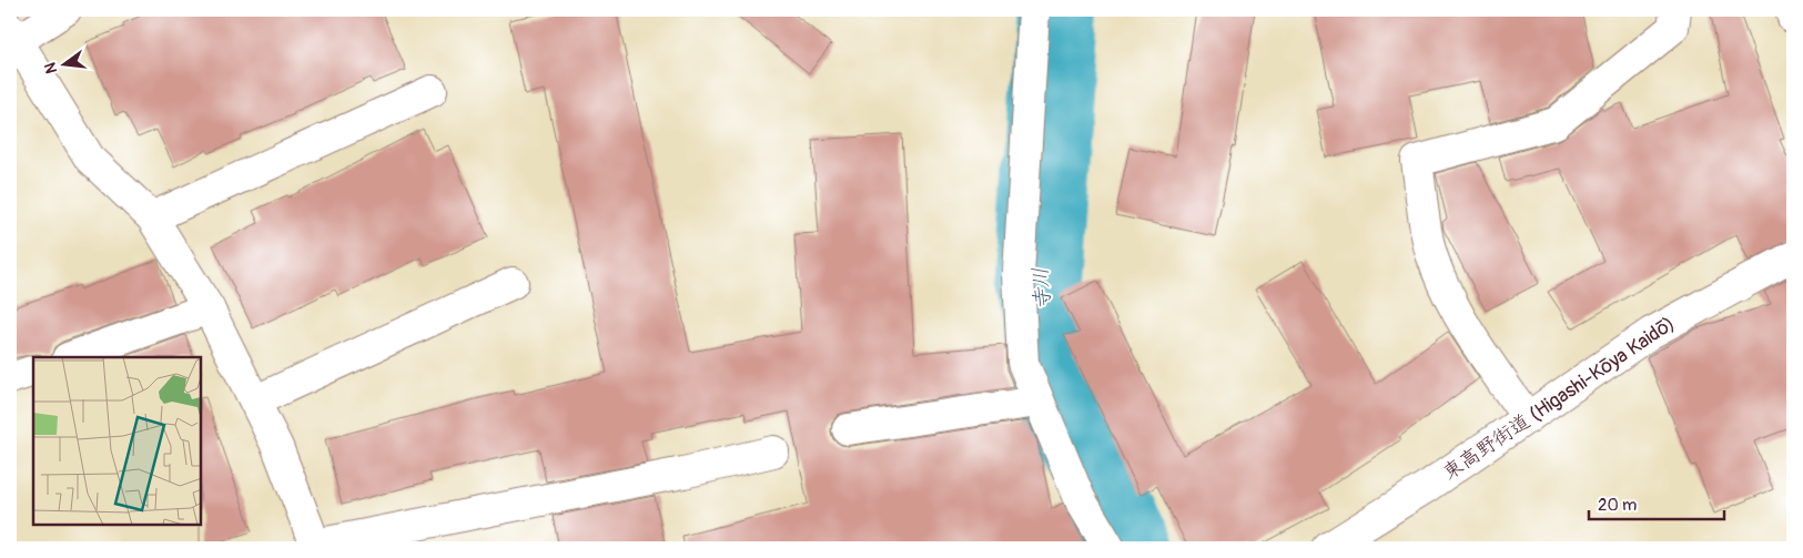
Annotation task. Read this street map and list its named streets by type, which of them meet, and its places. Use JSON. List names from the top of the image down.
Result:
{
  "streets": {
    "street": ["東高野街道 (Higashi-Kōya Kaidō)"]
  },
  "water": ["寺川"],
  "scale_bar": "20 m",
  "north": "left"
}
